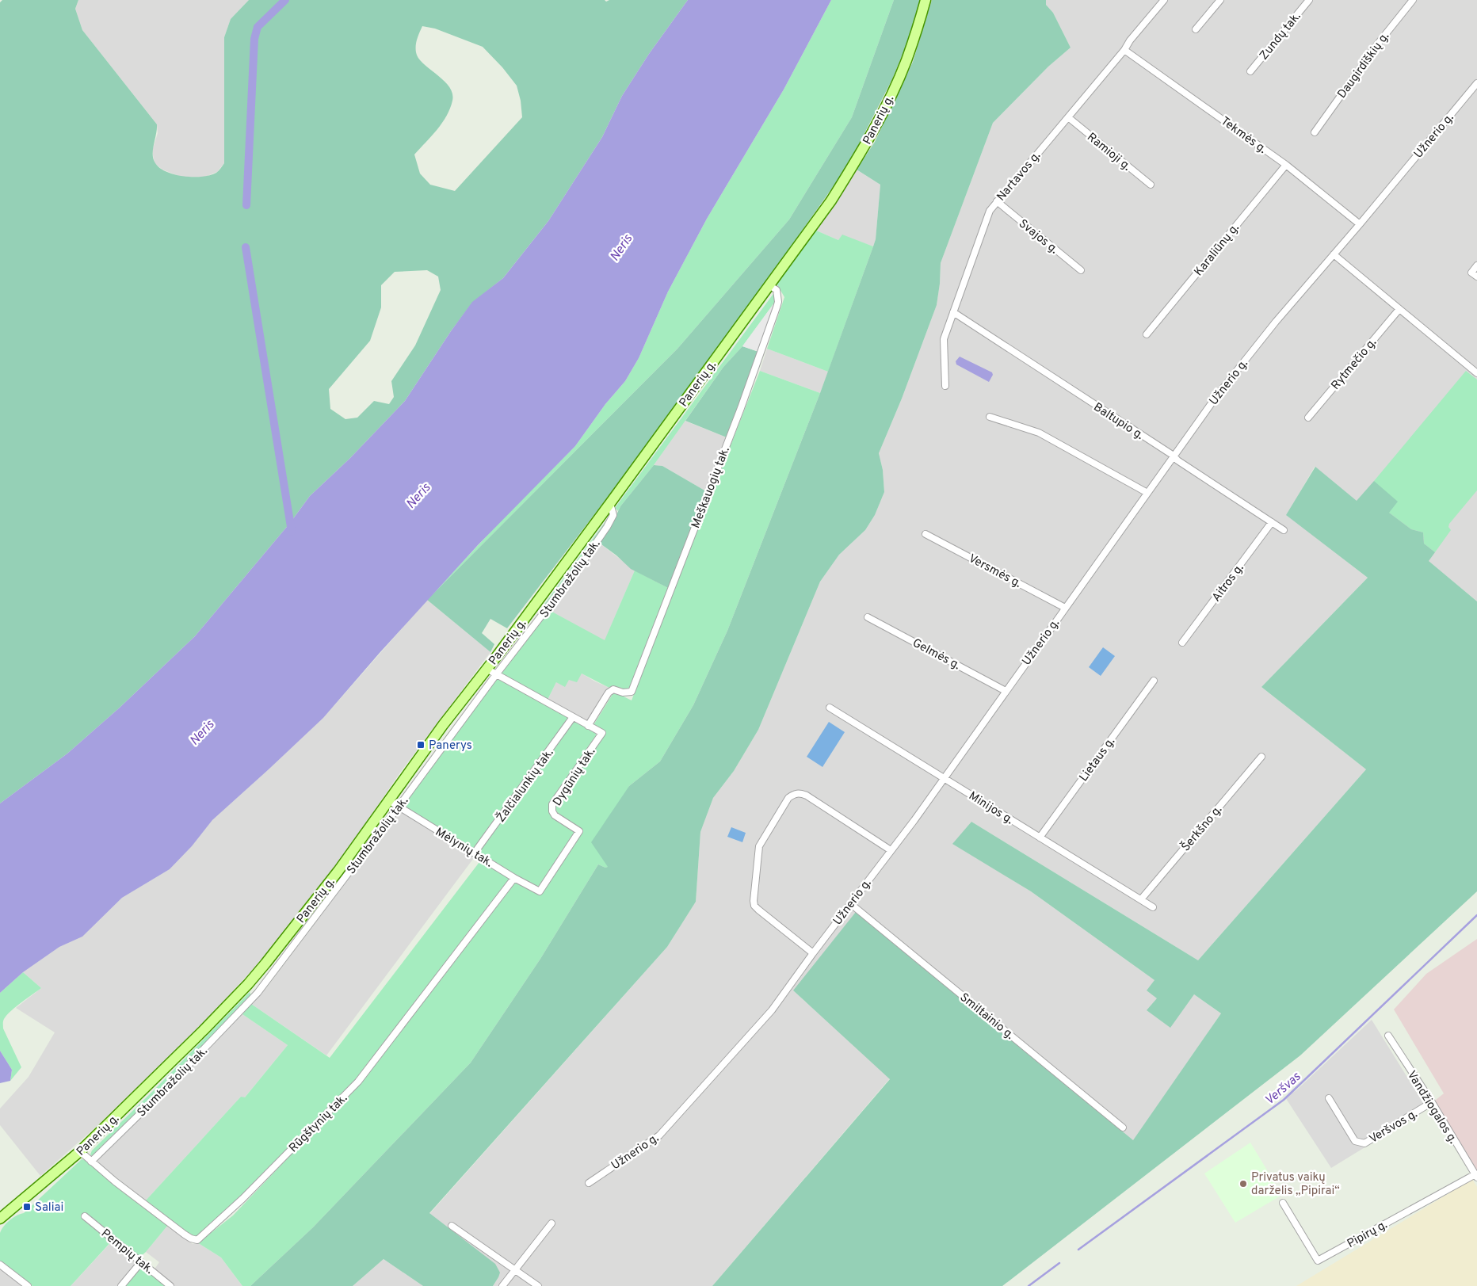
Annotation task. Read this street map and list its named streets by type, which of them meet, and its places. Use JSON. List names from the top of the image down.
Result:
{
  "streets": {
    "main road": ["Panerių g."],
    "street": [
      "Zundų tak.",
      "Daugirdiškių g.",
      "Tekmės g.",
      "Užnerio g.",
      "Ramioji g.",
      "Nartavos g.",
      "Svajos g.",
      "Karaliūnų g.",
      "Rytmečio g.",
      "Baltupio g.",
      "Meškauogių tak.",
      "Versmės g.",
      "Stumbražolių tak.",
      "Aitros g.",
      "Gelmės g.",
      "Lietaus g.",
      "Dygūnių tak.",
      "Žalčialunkių tak.",
      "Minijos g.",
      "Šerkšno g.",
      "Mėlynių tak.",
      "Smiltainio g.",
      "Vandžiogalos g.",
      "Rūgštynių tak.",
      "Veršvos g.",
      "Pipirų g.",
      "Pempių tak."
    ]
  },
  "crossings": [
    ["Panerių g.", "Meškauogių tak."],
    ["Panerių g.", "Stumbražolių tak."],
    ["Panerių g.", "Mėlynių tak."],
    ["Panerių g.", "Rūgštynių tak."],
    ["Tekmės g.", "Užnerio g."],
    ["Tekmės g.", "Nartavos g."],
    ["Tekmės g.", "Karaliūnų g."],
    ["Užnerio g.", "Baltupio g."],
    ["Užnerio g.", "Versmės g."],
    ["Užnerio g.", "Gelmės g."],
    ["Užnerio g.", "Minijos g."],
    ["Užnerio g.", "Smiltainio g."],
    ["Ramioji g.", "Nartavos g."],
    ["Nartavos g.", "Svajos g."],
    ["Nartavos g.", "Baltupio g."],
    ["Baltupio g.", "Aitros g."],
    ["Meškauogių tak.", "Dygūnių tak."],
    ["Stumbražolių tak.", "Mėlynių tak."],
    ["Stumbražolių tak.", "Rūgštynių tak."],
    ["Lietaus g.", "Minijos g."],
    ["Dygūnių tak.", "Mėlynių tak."],
    ["Žalčialunkių tak.", "Mėlynių tak."],
    ["Minijos g.", "Šerkšno g."],
    ["Mėlynių tak.", "Rūgštynių tak."],
    ["Vandžiogalos g.", "Veršvos g."],
    ["Vandžiogalos g.", "Pipirų g."]
  ],
  "water": ["Neris", "Veršvas"],
  "places": {
    "transit": ["Panerys", "Saliai"],
    "other": ["Privatus vaikų darželis „Pipirai“"]
  }
}
